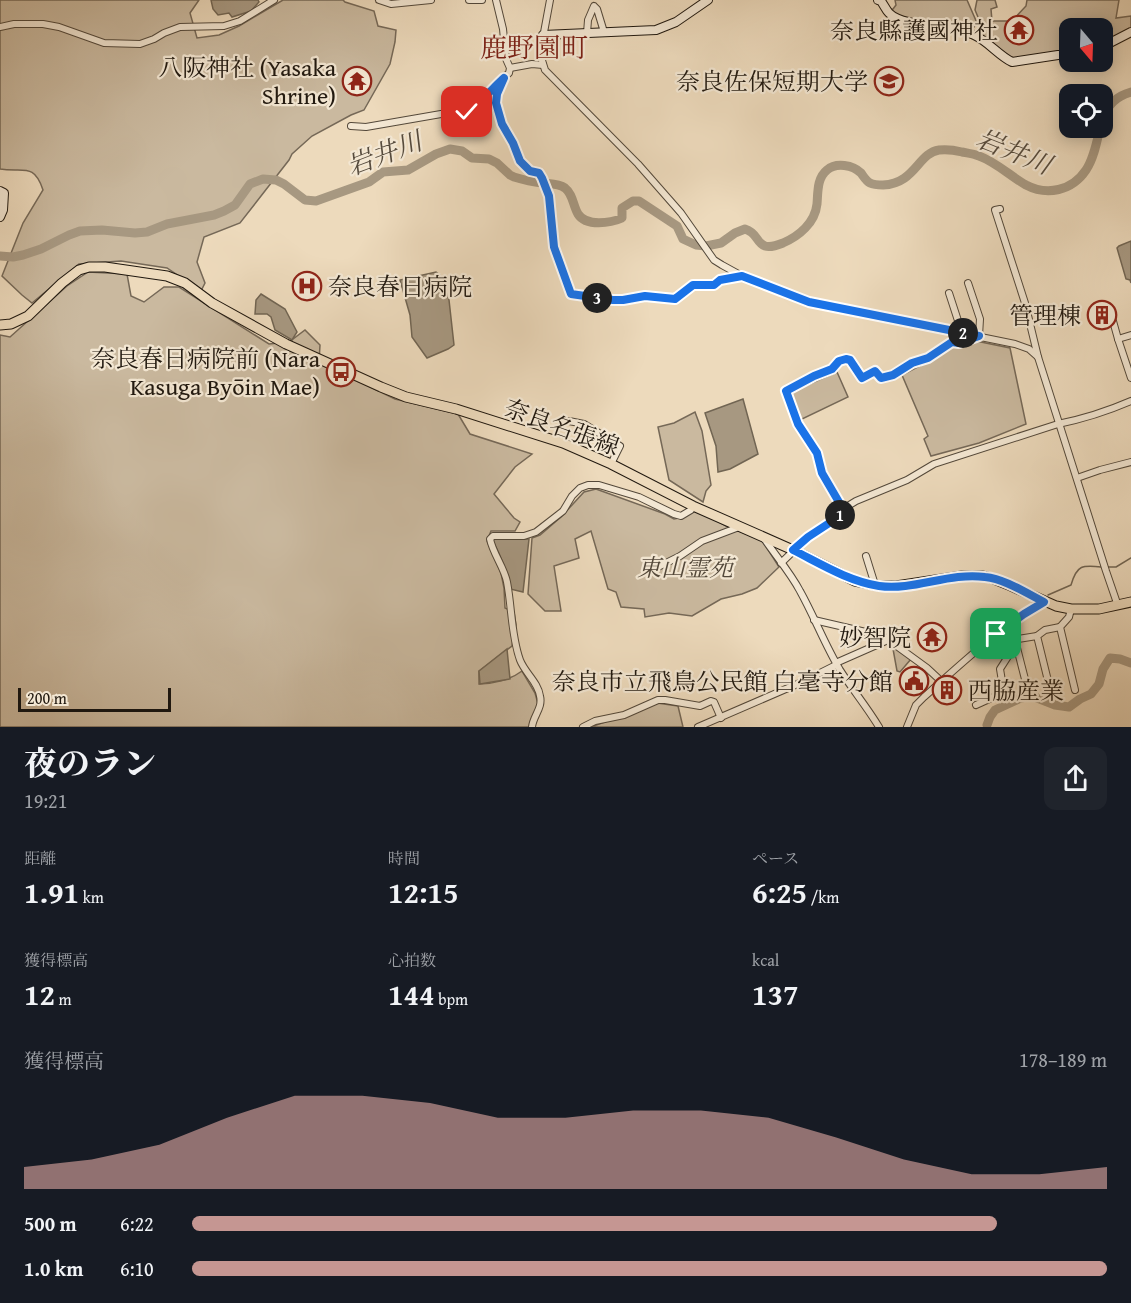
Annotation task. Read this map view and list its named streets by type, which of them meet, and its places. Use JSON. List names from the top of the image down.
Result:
{
  "streets": {
    "main road": ["奈良名張線"]
  },
  "districts": ["鹿野園町"],
  "water": ["岩井川"],
  "parks": ["東山霊苑"],
  "places": {
    "temple": ["奈良縣護國神社", "八阪神社 (Yasaka Shrine)", "妙智院"],
    "school or university": ["奈良佐保短期大学"],
    "hospital": ["奈良春日病院"],
    "building": ["管理棟", "西脇産業"],
    "bus stop": ["奈良春日病院前 (Nara Kasuga Byōin Mae)"],
    "public building": ["奈良市立飛鳥公民館 白毫寺分館"]
  },
  "scale_bar": "200 m",
  "north": "bottom",
  "page": {
    "pins": ["3", "2", "1"],
    "scale": "200 m",
    "heading": ["夜のラン", "19:21"],
    "stats": [
      ["距離", "1.91 km"],
      ["時間", "12:15"],
      ["ペース", "6:25 /km"],
      ["獲得標高", "12 m"],
      ["心拍数", "144 bpm"],
      ["kcal", "137"]
    ],
    "chart": ["獲得標高", "178–189 m"],
    "list": [
      {
        "name": "500 m",
        "note": "6:22"
      },
      {
        "name": "1.0 km",
        "note": "6:10"
      }
    ]
  }
}
